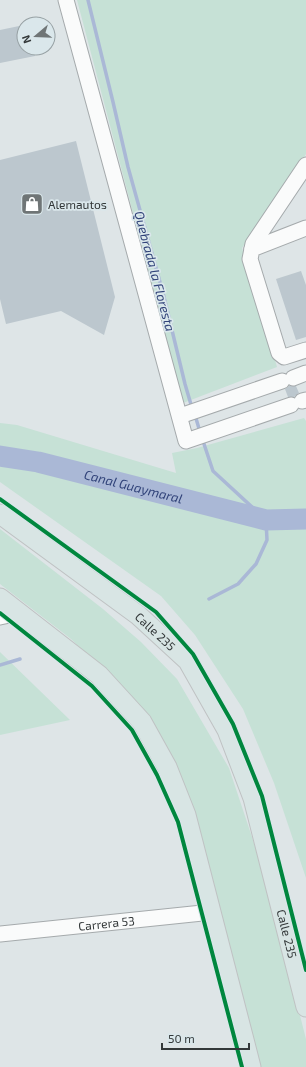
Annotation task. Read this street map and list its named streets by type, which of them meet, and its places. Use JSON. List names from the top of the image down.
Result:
{
  "streets": {
    "main road": ["Calle 235"],
    "street": ["Carrera 53"]
  },
  "water": ["Quebrada la Floresta", "Canal Guaymaral"],
  "places": {
    "shop": ["Alemautos"]
  },
  "scale_bar": "50 m",
  "north": "left"
}
